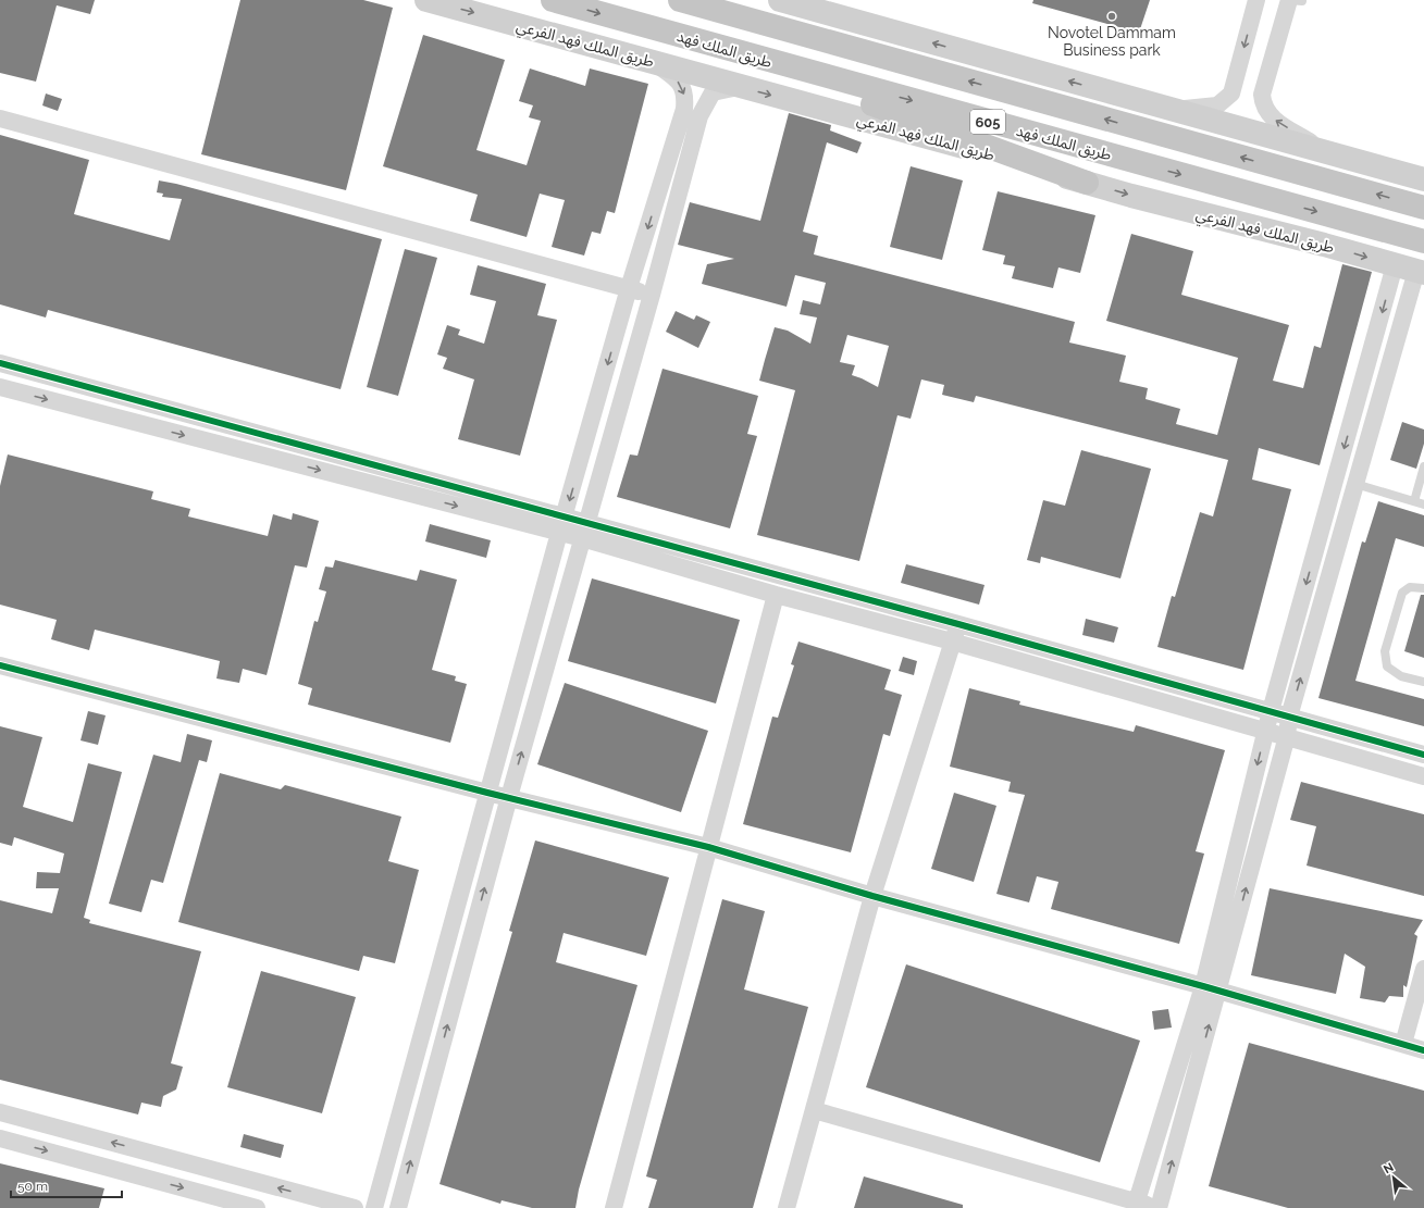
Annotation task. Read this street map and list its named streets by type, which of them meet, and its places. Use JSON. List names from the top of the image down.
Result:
{
  "streets": {
    "highway": ["طريق الملك فهد", "605"],
    "main road": ["طريق الملك فهد الفرعي"]
  },
  "places": ["Novotel Dammam Business park"],
  "scale_bar": "50 m",
  "north": "top left"
}
